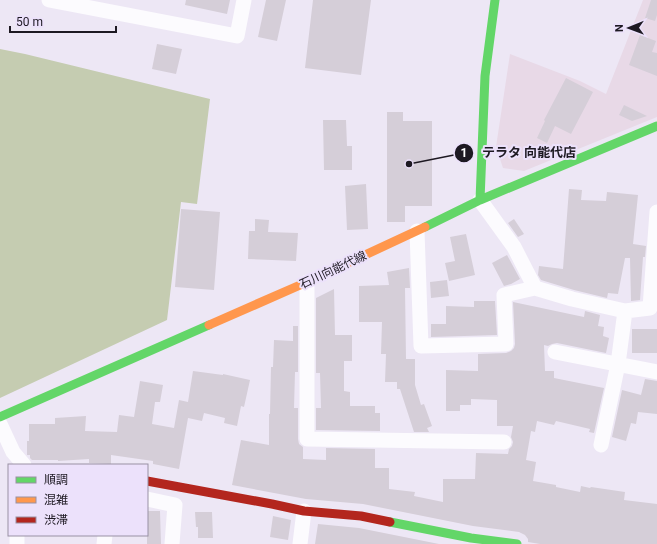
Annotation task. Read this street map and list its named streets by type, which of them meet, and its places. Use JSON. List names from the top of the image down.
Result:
{
  "streets": {
    "main road": ["石川向能代線"]
  },
  "places": ["テラタ 向能代店"],
  "legend": ["順調", "混雑", "渋滞"],
  "scale_bar": "50 m",
  "north": "left"
}
